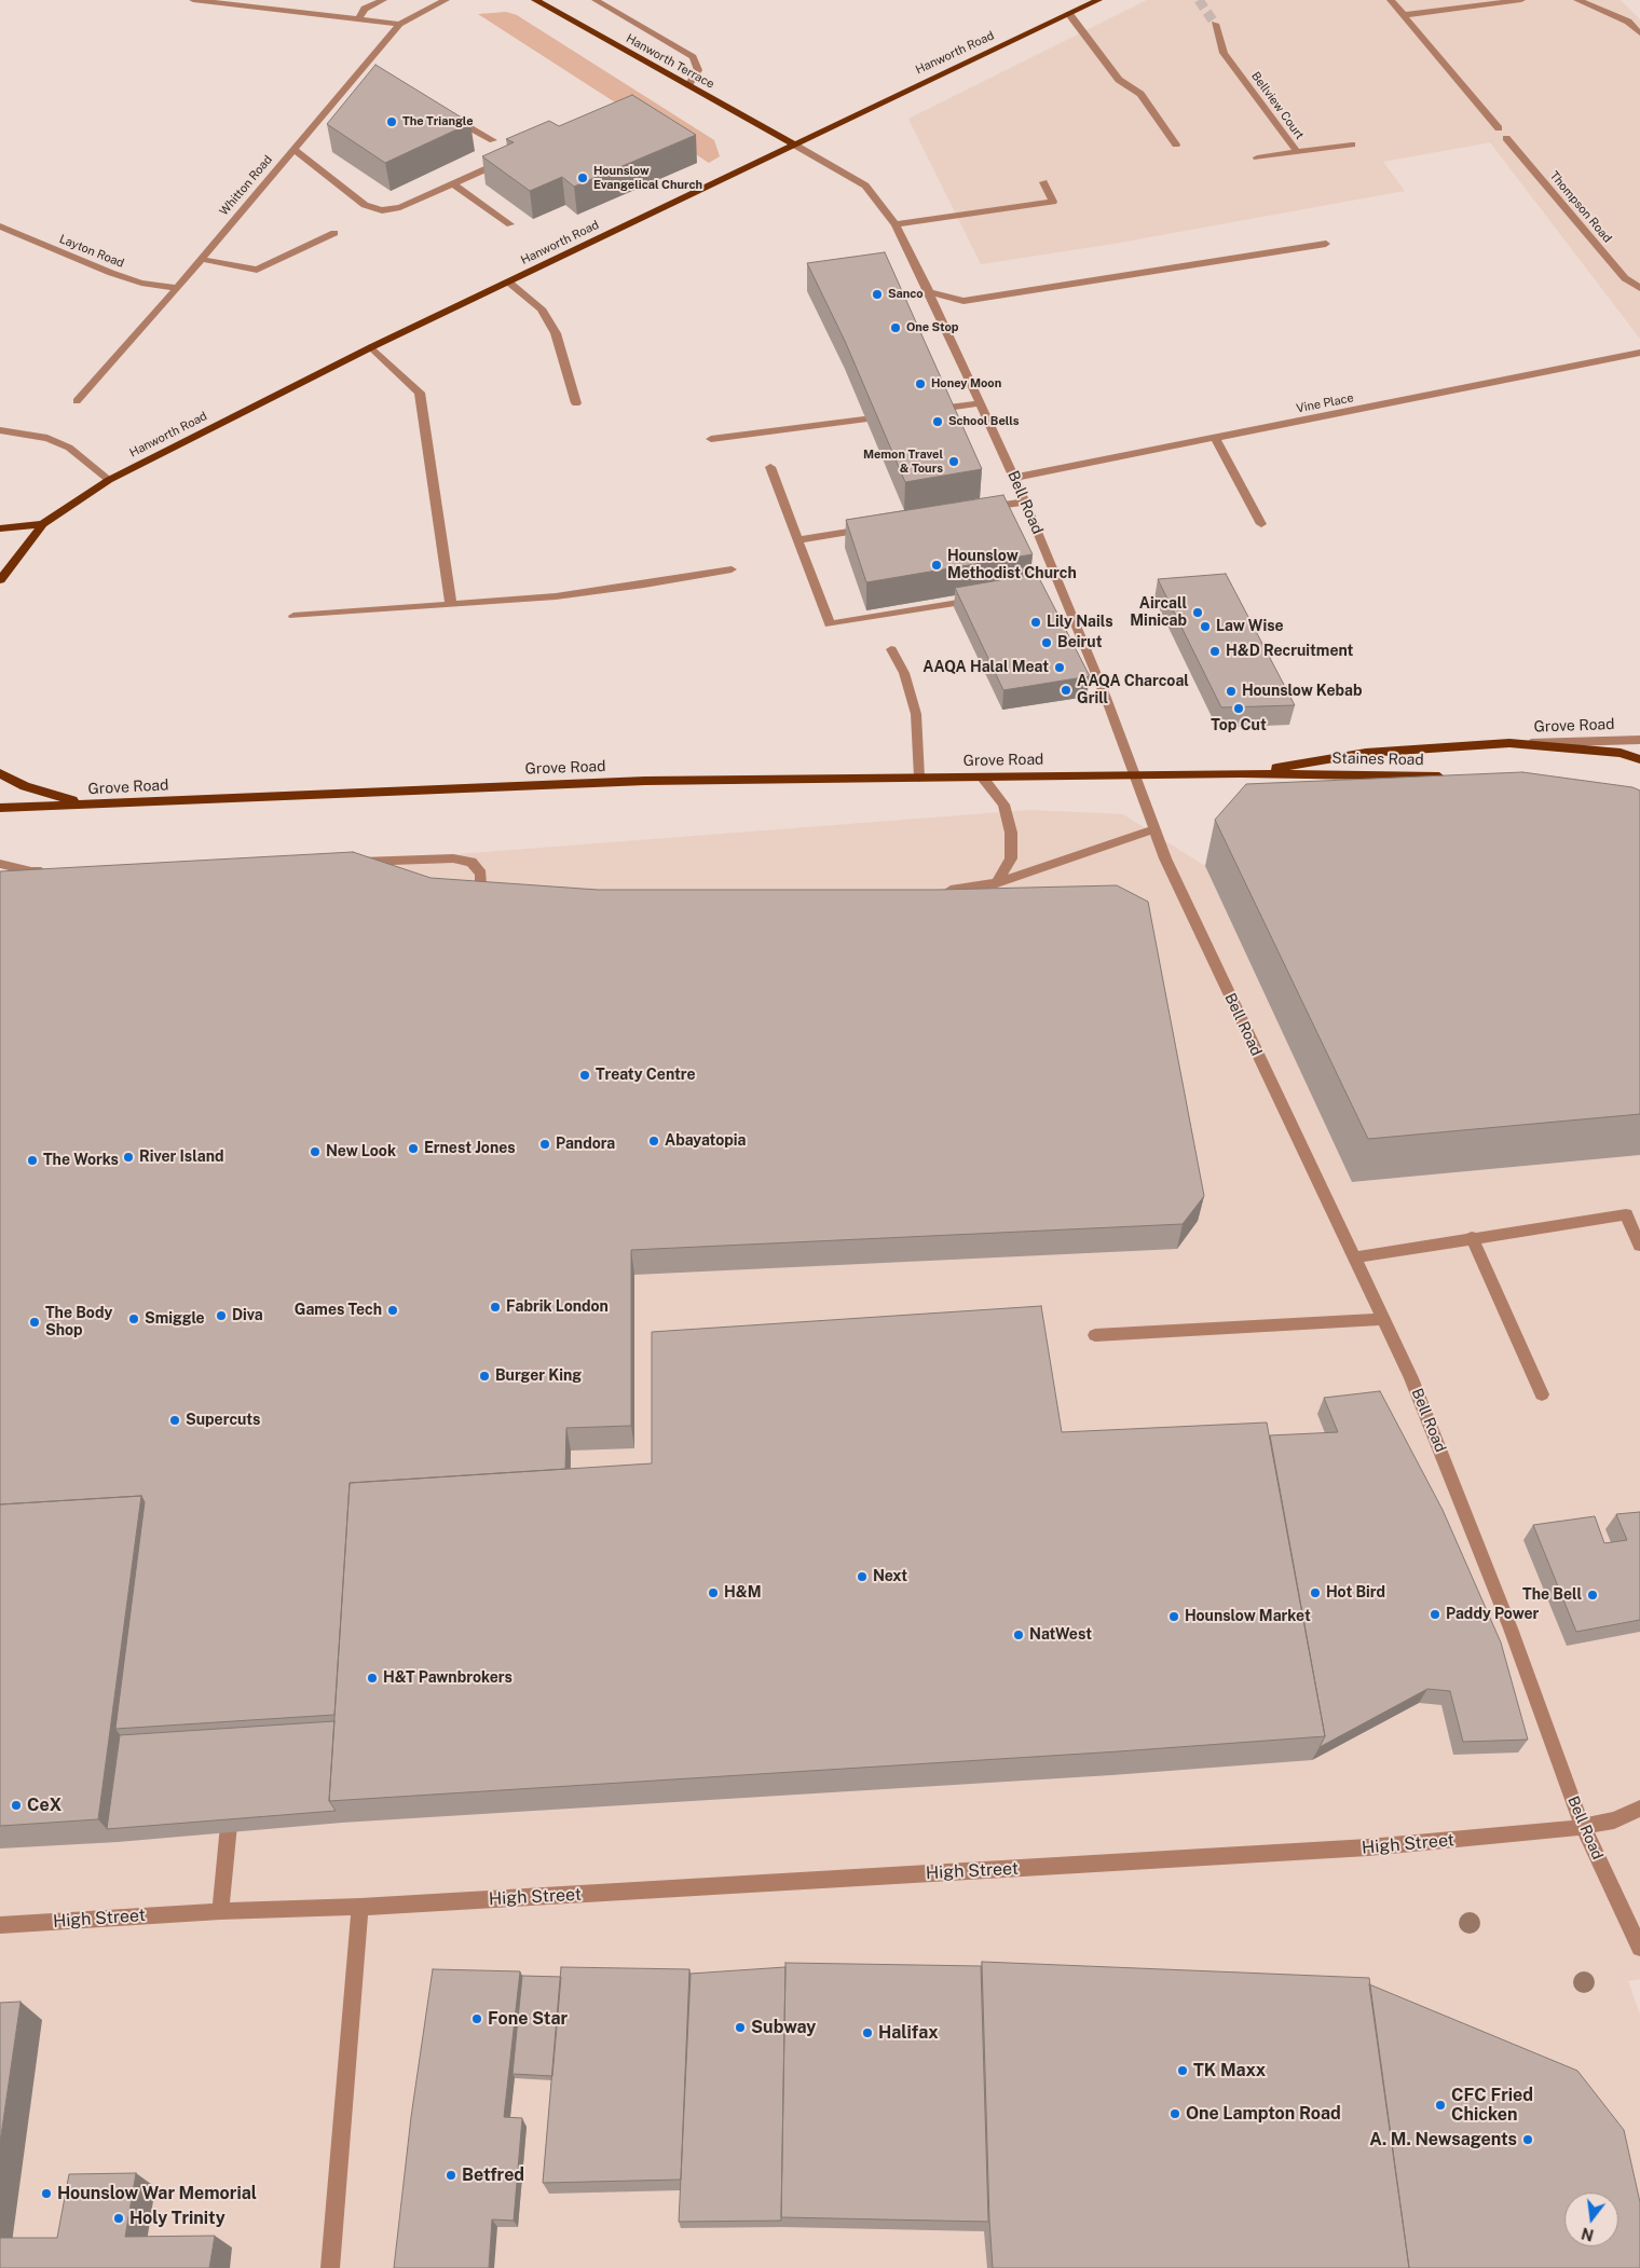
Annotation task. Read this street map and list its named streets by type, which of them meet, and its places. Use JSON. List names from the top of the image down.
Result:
{
  "streets": {
    "main road": [
      "Hanworth Road",
      "Hanworth Terrace",
      "Grove Road",
      "Staines Road"
    ],
    "street": [
      "Bellview Court",
      "Whitton Road",
      "Thompson Road",
      "Layton Road",
      "Vine Place",
      "Bell Road",
      "High Street"
    ]
  },
  "crossings": [
    ["Hanworth Road", "Hanworth Terrace"],
    ["Hanworth Road", "Bell Road"],
    ["Hanworth Terrace", "Bell Road"],
    ["Whitton Road", "Layton Road"],
    ["Vine Place", "Bell Road"],
    ["Bell Road", "Grove Road"],
    ["Bell Road", "Staines Road"],
    ["Bell Road", "High Street"],
    ["Grove Road", "Staines Road"]
  ],
  "places": [
    "The Triangle",
    "Hounslow Evangelical Church",
    "Sanco",
    "One Stop",
    "Honey Moon",
    "School Bells",
    "Memon Travel & Tours",
    "Hounslow Methodist Church",
    "Aircall Minicab",
    "Lily Nails",
    "Law Wise",
    "Beirut",
    "H&D Recruitment",
    "AAQA Halal Meat",
    "AAQA Charcoal Grill",
    "Hounslow Kebab",
    "Top Cut",
    "Treaty Centre",
    "Abayatopia",
    "Pandora",
    "Ernest Jones",
    "New Look",
    "River Island",
    "The Works",
    "Fabrik London",
    "Games Tech",
    "Diva",
    "Smiggle",
    "The Body Shop",
    "Burger King",
    "Supercuts",
    "Next",
    "H&M",
    "Hot Bird",
    "The Bell",
    "Paddy Power",
    "Hounslow Market",
    "NatWest",
    "H&T Pawnbrokers",
    "CeX",
    "Fone Star",
    "Subway",
    "Halifax",
    "TK Maxx",
    "CFC Fried Chicken",
    "One Lampton Road",
    "A. M. Newsagents",
    "Betfred",
    "Hounslow War Memorial",
    "Holy Trinity"
  ],
  "north": "bottom"
}
